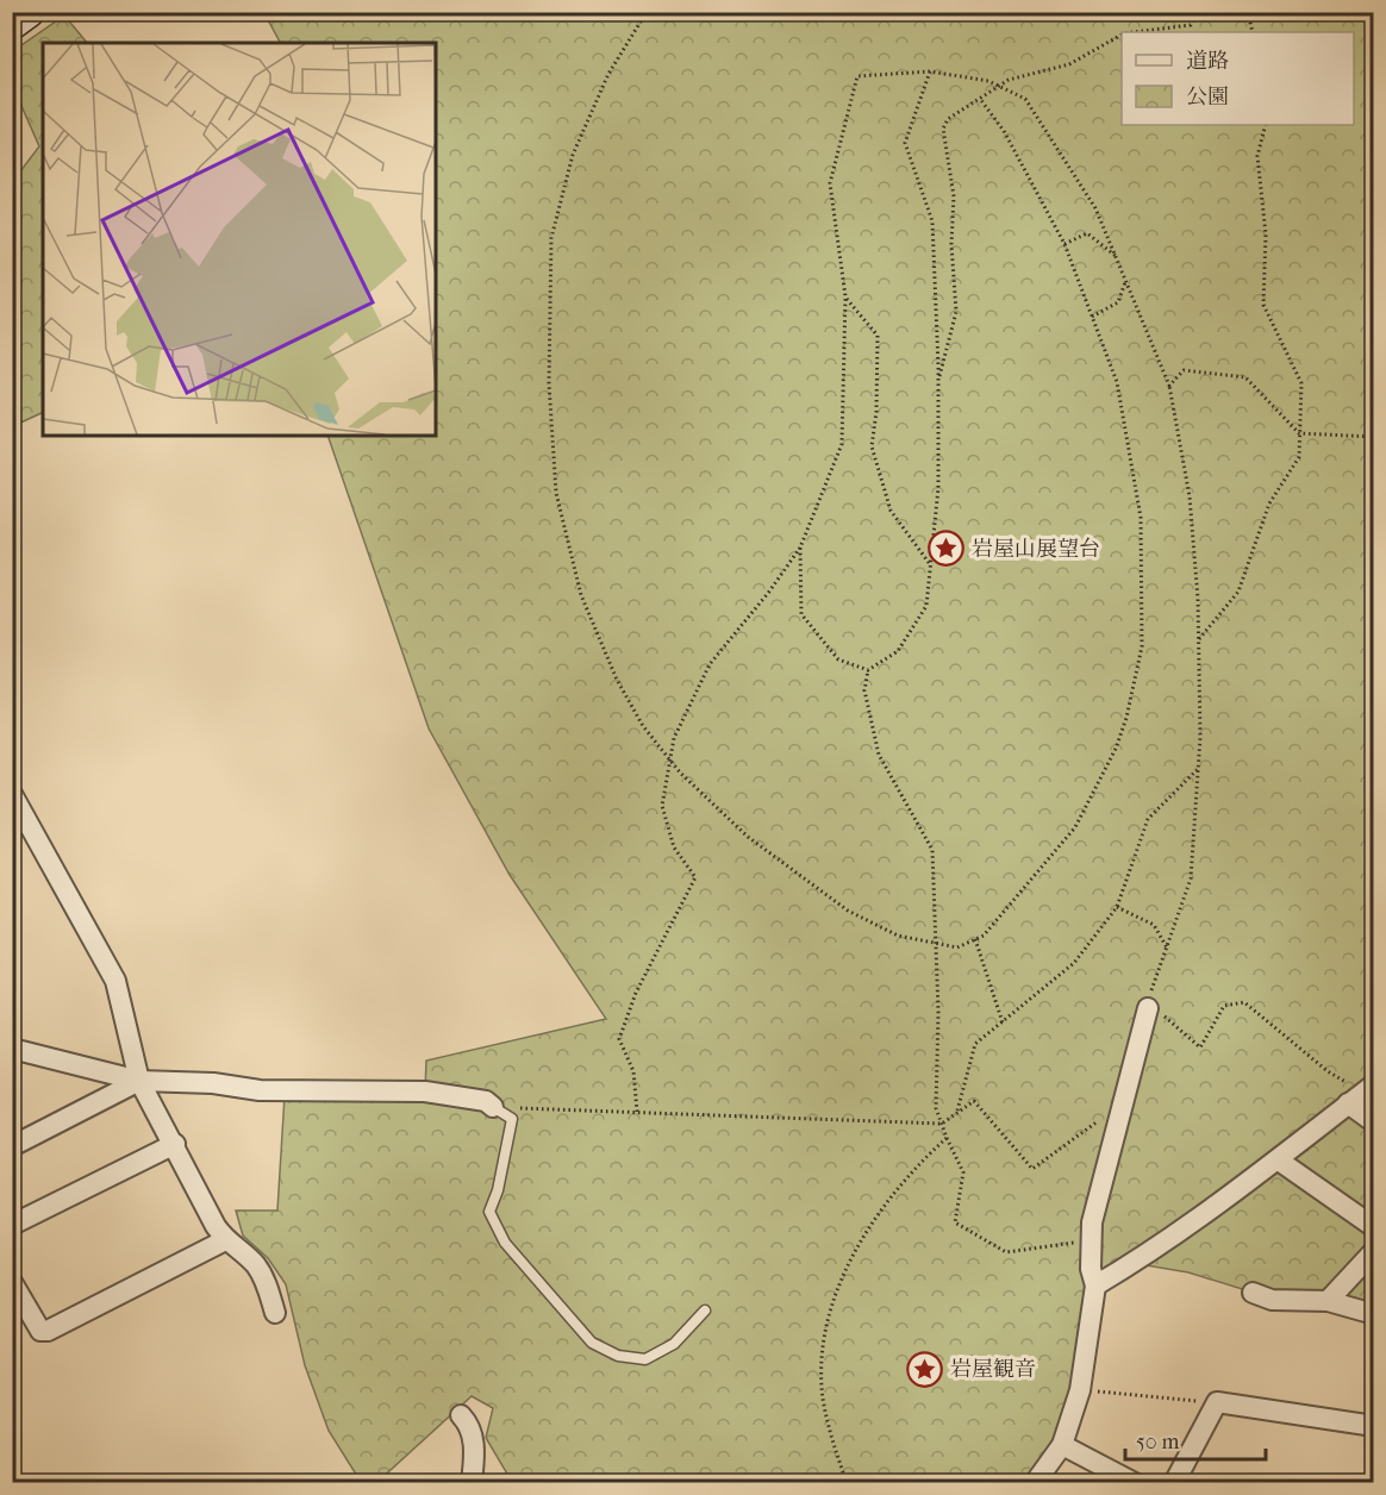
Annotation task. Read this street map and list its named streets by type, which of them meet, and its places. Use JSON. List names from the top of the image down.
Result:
{
  "places": {
    "place": ["岩屋山展望台", "岩屋観音"]
  },
  "legend": ["道路", "公園"],
  "scale_bar": "50 m"
}
